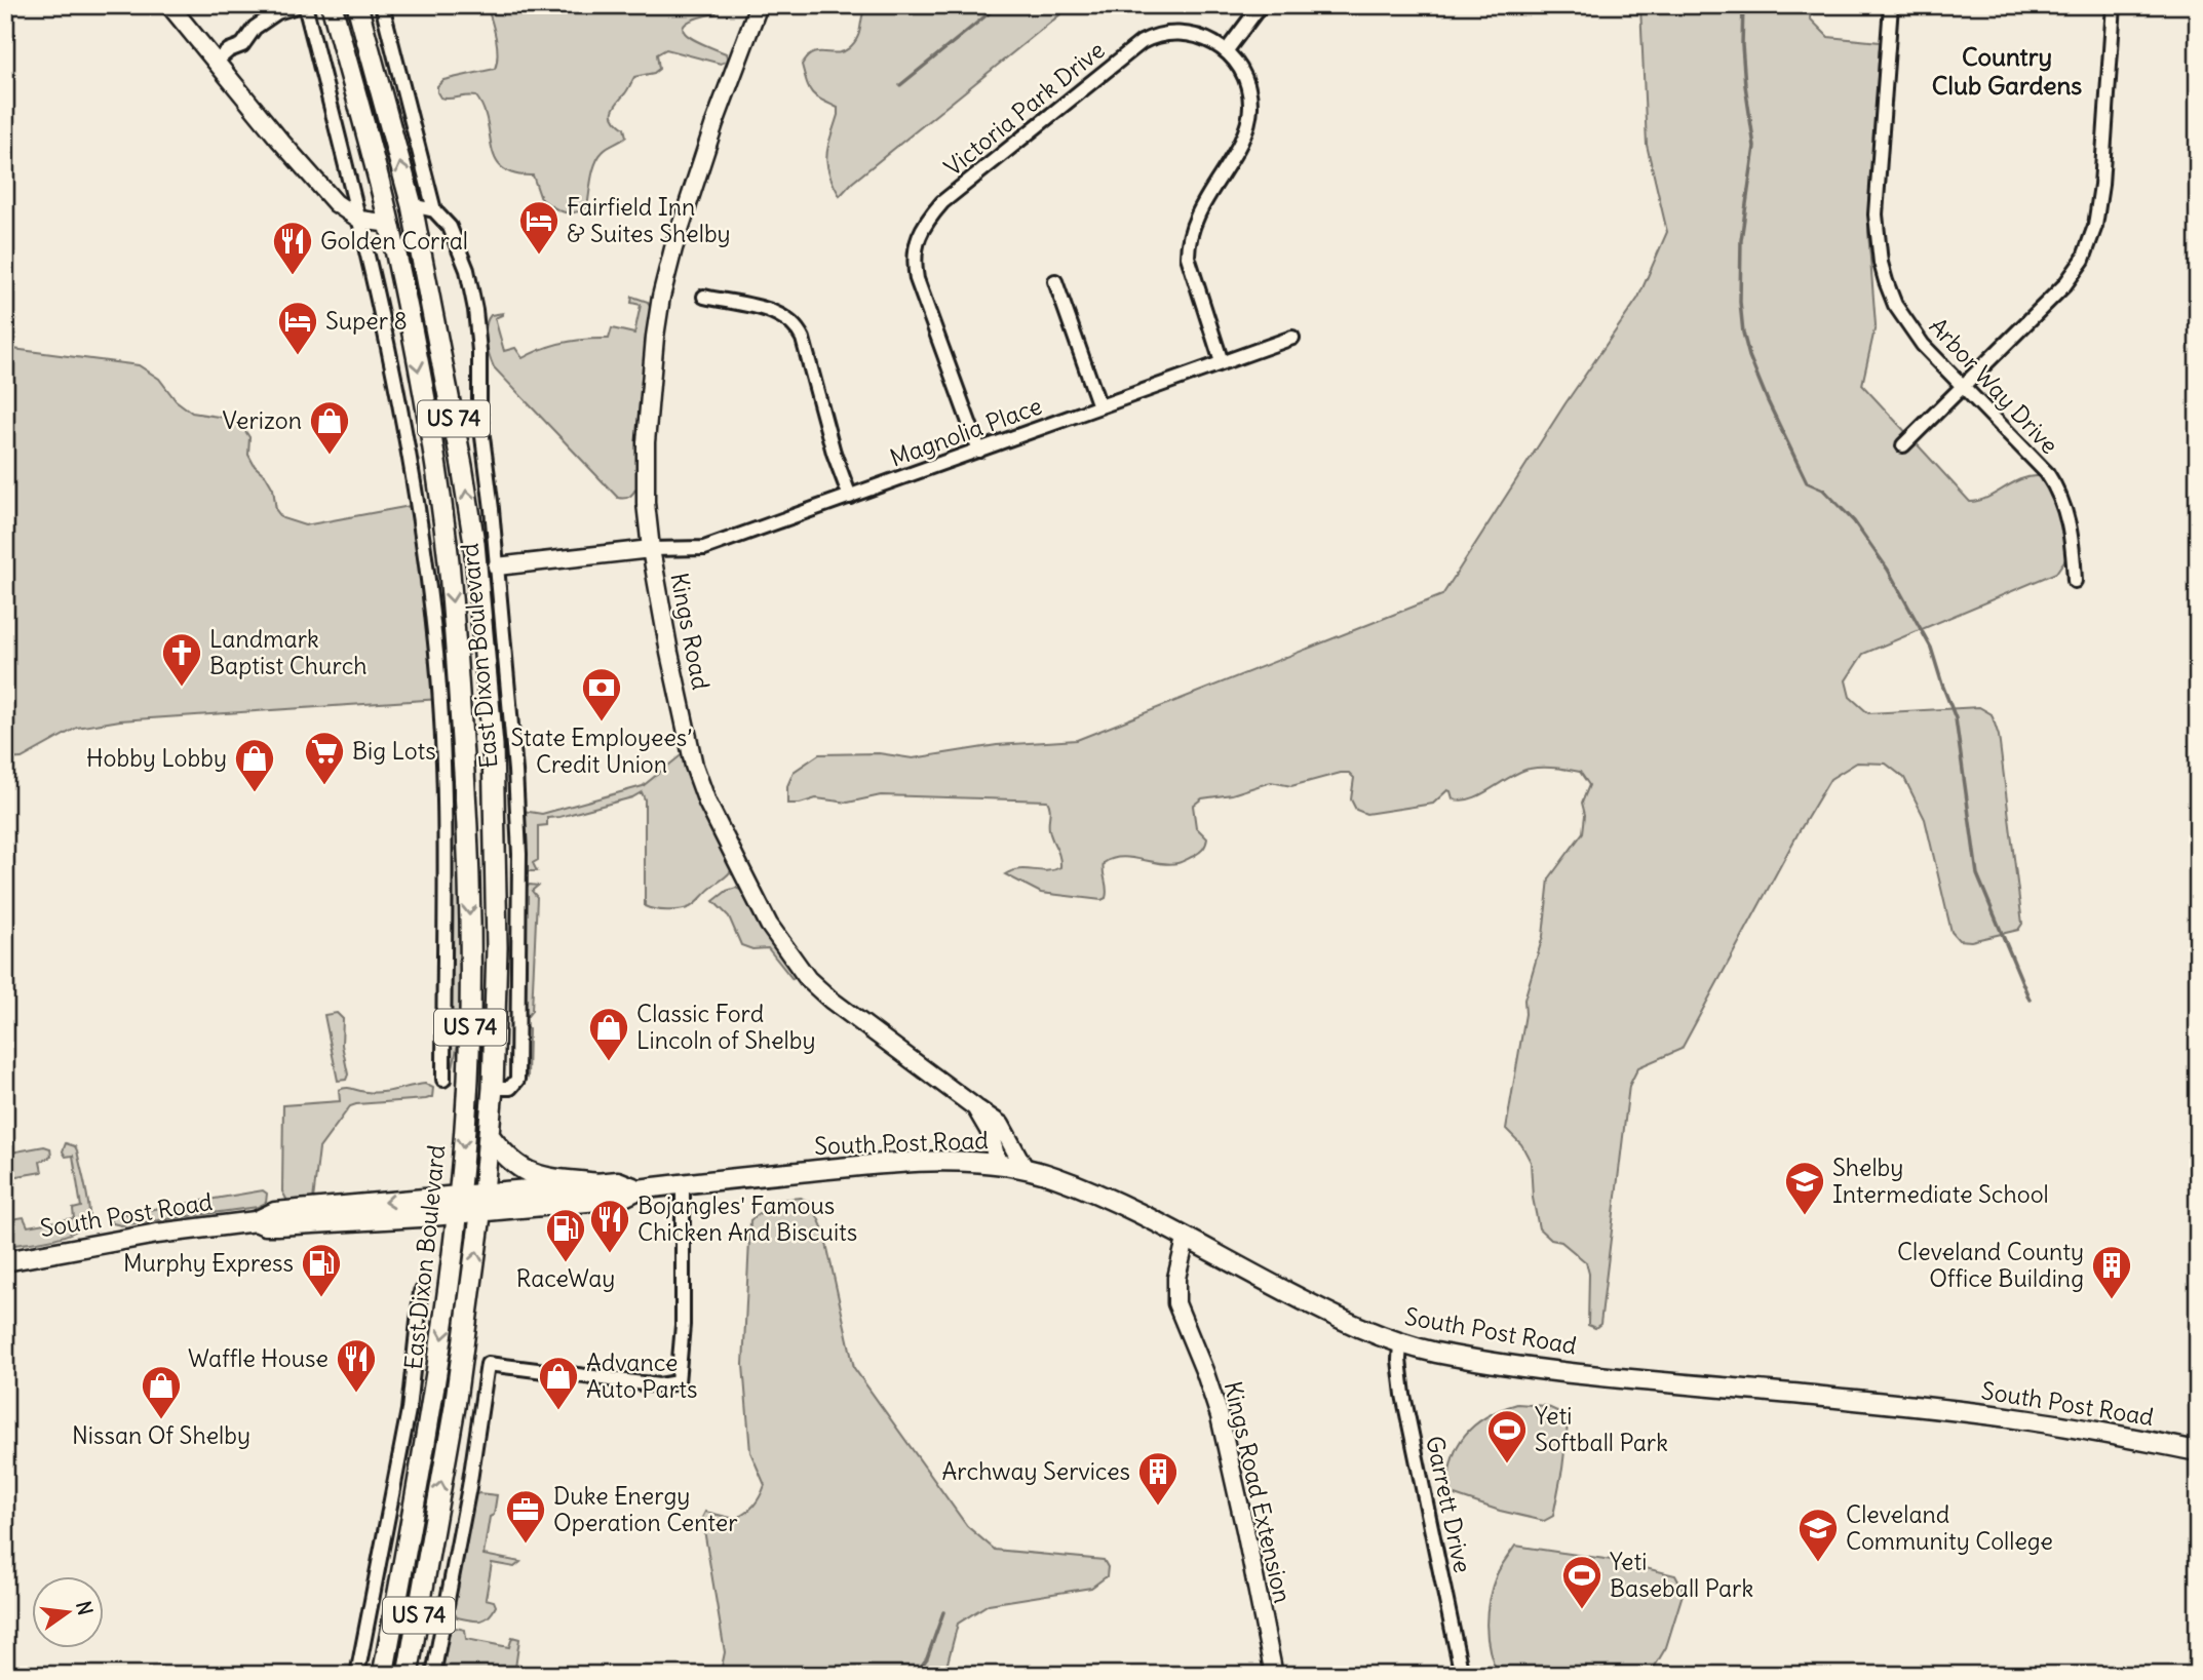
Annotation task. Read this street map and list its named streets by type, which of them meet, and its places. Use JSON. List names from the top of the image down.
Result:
{
  "streets": {
    "highway": ["US 74", "East Dixon Boulevard"],
    "main road": ["South Post Road"],
    "street": [
      "Victoria Park Drive",
      "Arbor Way Drive",
      "Magnolia Place",
      "Kings Road",
      "Kings Road Extension",
      "Garrett Drive"
    ]
  },
  "crossings": [
    ["Victoria Park Drive", "Magnolia Place"],
    ["Magnolia Place", "Kings Road"],
    ["Kings Road", "South Post Road"],
    ["East Dixon Boulevard", "South Post Road"],
    ["South Post Road", "Kings Road Extension"],
    ["South Post Road", "Garrett Drive"]
  ],
  "districts": ["Country Club Gardens"],
  "places": {
    "hotel": ["Fairfield Inn & Suites Shelby", "Super 8"],
    "restaurant": ["Golden Corral", "Bojangles' Famous Chicken And Biscuits", "Waffle House"],
    "shop": [
      "Verizon",
      "Hobby Lobby",
      "Classic Ford Lincoln of Shelby",
      "Advance Auto Parts",
      "Nissan Of Shelby"
    ],
    "church": ["Landmark Baptist Church"],
    "bank": ["State Employees’ Credit Union"],
    "supermarket": ["Big Lots"],
    "school or university": ["Shelby Intermediate School", "Cleveland Community College"],
    "fuel station": ["RaceWay", "Murphy Express"],
    "building": ["Cleveland County Office Building", "Archway Services"],
    "sports": ["Yeti Softball Park", "Yeti Baseball Park"],
    "office": ["Duke Energy Operation Center"]
  },
  "north": "right"
}
